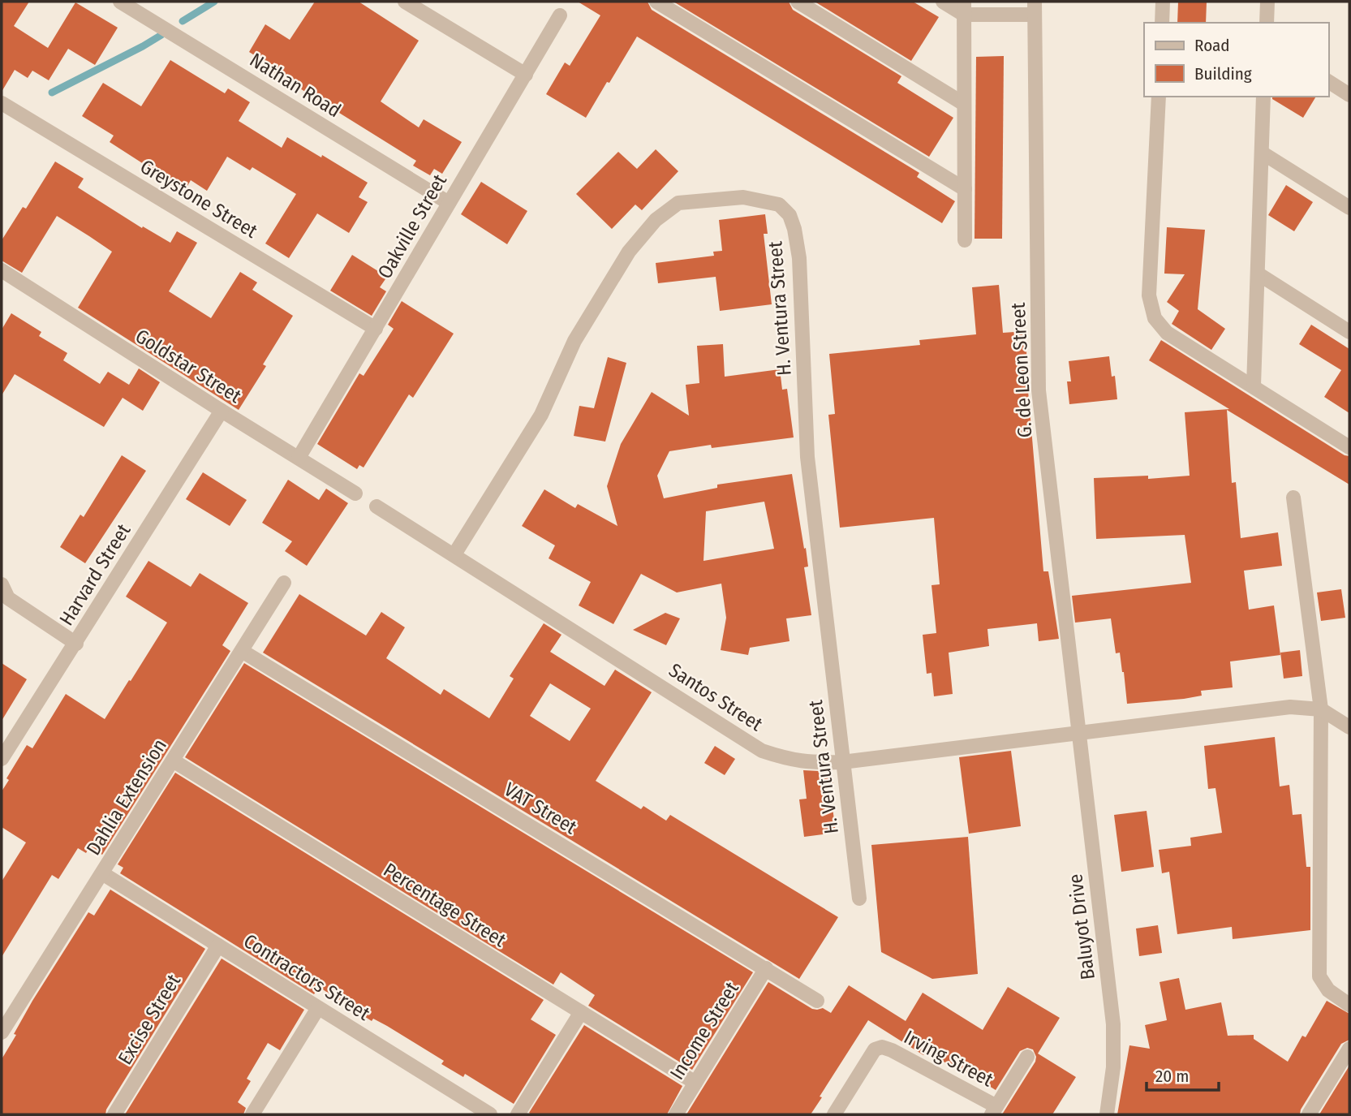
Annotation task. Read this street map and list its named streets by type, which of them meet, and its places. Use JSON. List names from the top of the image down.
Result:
{
  "streets": {
    "street": [
      "Nathan Road",
      "Greystone Street",
      "Oakville Street",
      "H. Ventura Street",
      "Goldstar Street",
      "G. de Leon Street",
      "Harvard Street",
      "Santos Street",
      "Dahlia Extension",
      "VAT Street",
      "Percentage Street",
      "Baluyot Drive",
      "Contractors Street",
      "Excise Street",
      "Income Street",
      "Irving Street"
    ]
  },
  "crossings": [
    ["Nathan Road", "Oakville Street"],
    ["Greystone Street", "Oakville Street"],
    ["Oakville Street", "Goldstar Street"],
    ["H. Ventura Street", "Santos Street"],
    ["Goldstar Street", "Harvard Street"],
    ["G. de Leon Street", "Santos Street"],
    ["G. de Leon Street", "Baluyot Drive"],
    ["Santos Street", "Baluyot Drive"],
    ["Dahlia Extension", "VAT Street"],
    ["Dahlia Extension", "Percentage Street"],
    ["Dahlia Extension", "Contractors Street"],
    ["VAT Street", "Income Street"],
    ["Percentage Street", "Income Street"],
    ["Contractors Street", "Excise Street"]
  ],
  "legend": ["Road", "Building"],
  "scale_bar": "20 m"
}
